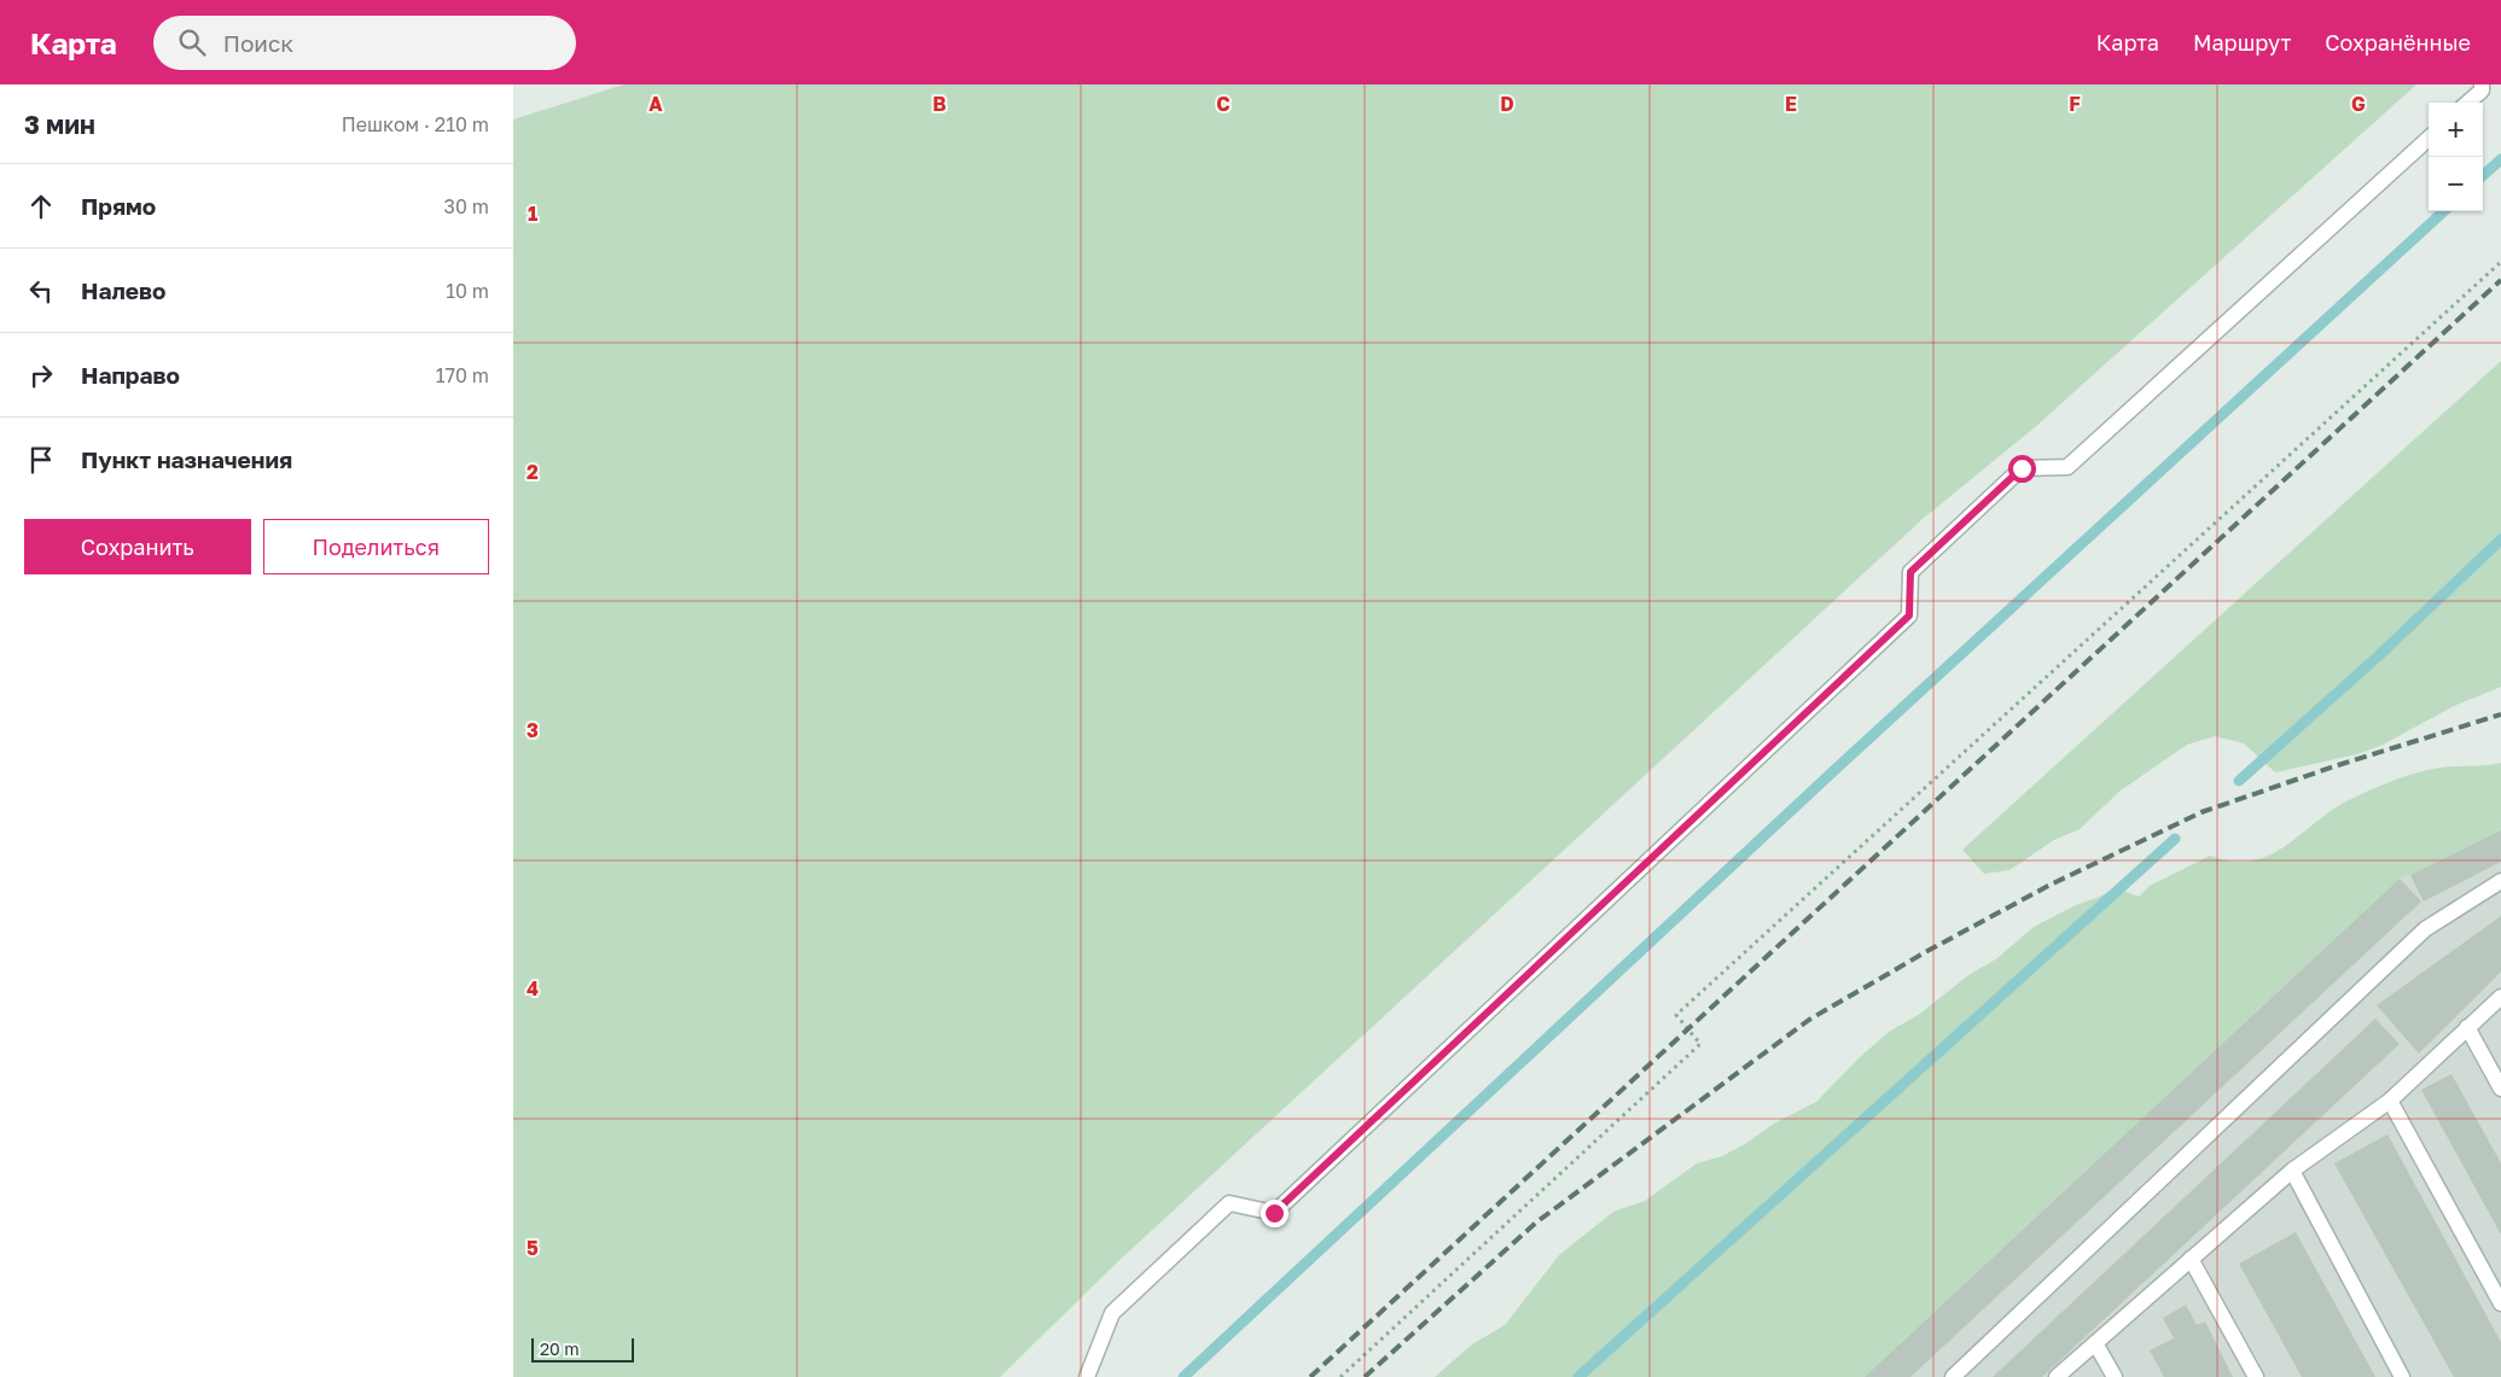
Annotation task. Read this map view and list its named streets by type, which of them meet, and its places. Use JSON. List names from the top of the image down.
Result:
{
  "scale_bar": "20 m",
  "page": {
    "header": "Карта",
    "search": "Поиск",
    "nav": ["Карта", "Маршрут", "Сохранённые"],
    "heading": ["3 мин", "Пешком · 210 m"],
    "map_buttons": ["+", "−"],
    "list": [
      ["Прямо", "30 m"],
      ["Налево", "10 m"],
      ["Направо", "170 m"],
      "Пункт назначения"
    ],
    "buttons": ["Сохранить", "Поделиться"],
    "scale": "20 m"
  },
  "grid": {
    "columns": [
      "A",
      "B",
      "C",
      "D",
      "E",
      "F",
      "G"
    ],
    "rows": [
      "1",
      "2",
      "3",
      "4",
      "5"
    ]
  }
}
